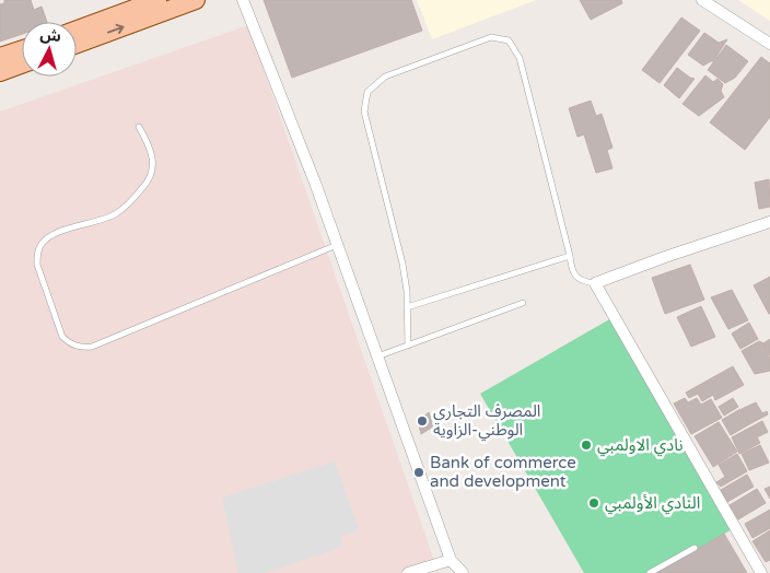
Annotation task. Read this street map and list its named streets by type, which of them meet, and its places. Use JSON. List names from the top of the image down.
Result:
{
  "places": [
    "المصرف التجاري الوطني-الزاوية",
    "نادي الاولمبي",
    "Bank of commerce and development",
    "النادي الأولمبي"
  ],
  "north": "top"
}
